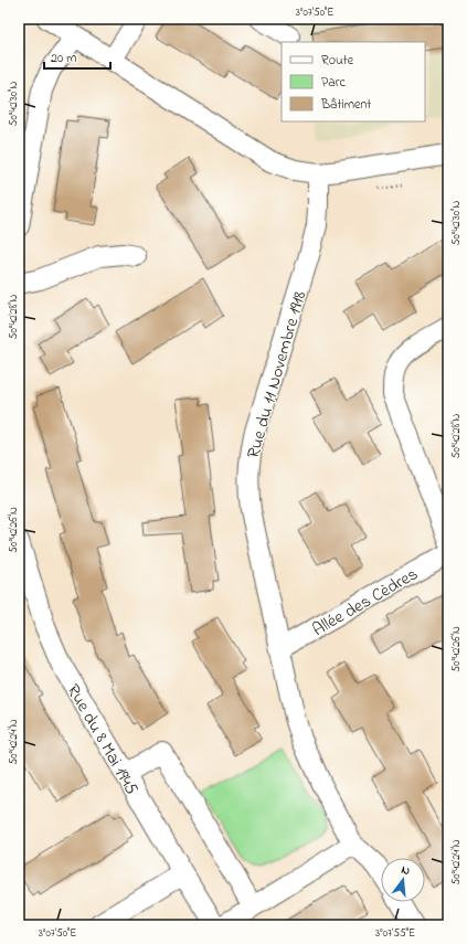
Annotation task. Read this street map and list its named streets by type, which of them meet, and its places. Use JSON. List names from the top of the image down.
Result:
{
  "streets": {
    "street": ["Rue du 11 Novembre 1918", "Allée des Cèdres", "Rue du 8 Mai 1945"]
  },
  "crossings": [
    ["Rue du 11 Novembre 1918", "Allée des Cèdres"]
  ],
  "legend": ["Route", "Parc", "Bâtiment"],
  "scale_bar": "20 m",
  "north": "top",
  "coordinates": [
    "3°07'50\"E",
    "50°42'30\"N",
    "50°42'28\"N",
    "50°42'26\"N",
    "50°42'24\"N",
    "3°07'55\"E"
  ]
}
